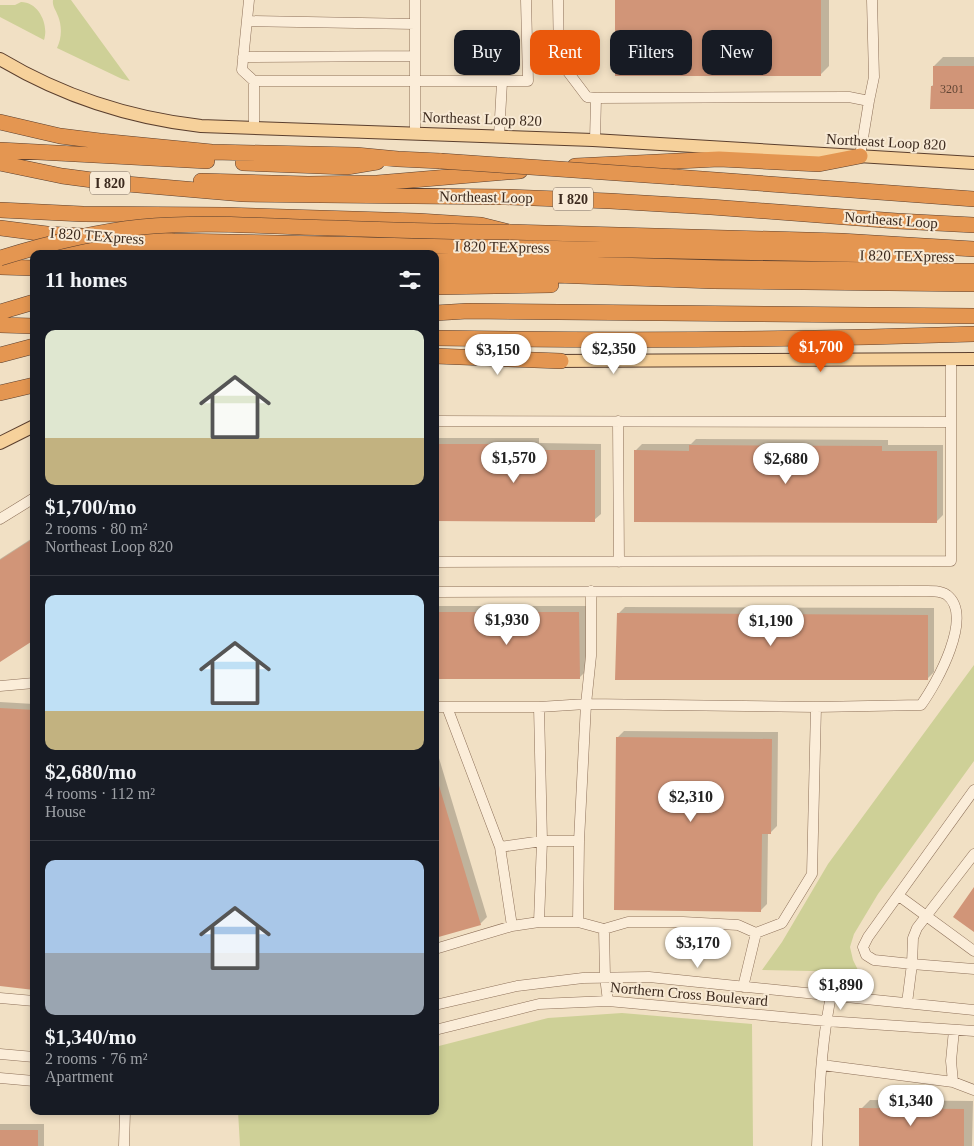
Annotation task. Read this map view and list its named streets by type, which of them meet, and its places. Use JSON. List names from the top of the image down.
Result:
{
  "streets": {
    "highway": ["I 820", "Northeast Loop", "I 820 TEXpress"],
    "main road": ["Northeast Loop 820"],
    "street": ["Northern Cross Boulevard"]
  },
  "house_numbers": ["3201"],
  "page": {
    "chip": [
      "Buy",
      "Rent",
      "Filters",
      "New"
    ],
    "heading": "11 homes",
    "list": [
      {
        "name": "$1,700/mo",
        "note": "2 rooms · 80 m² · Northeast Loop 820"
      },
      {
        "name": "$2,680/mo",
        "note": "4 rooms · 112 m² · House"
      },
      {
        "name": "$1,340/mo",
        "note": "2 rooms · 76 m² · Apartment"
      }
    ],
    "price": [
      "$1,700",
      "$2,350",
      "$3,150",
      "$1,570",
      "$2,680",
      "$1,930",
      "$1,190",
      "$2,310",
      "$3,170",
      "$1,890",
      "$1,340"
    ]
  }
}
